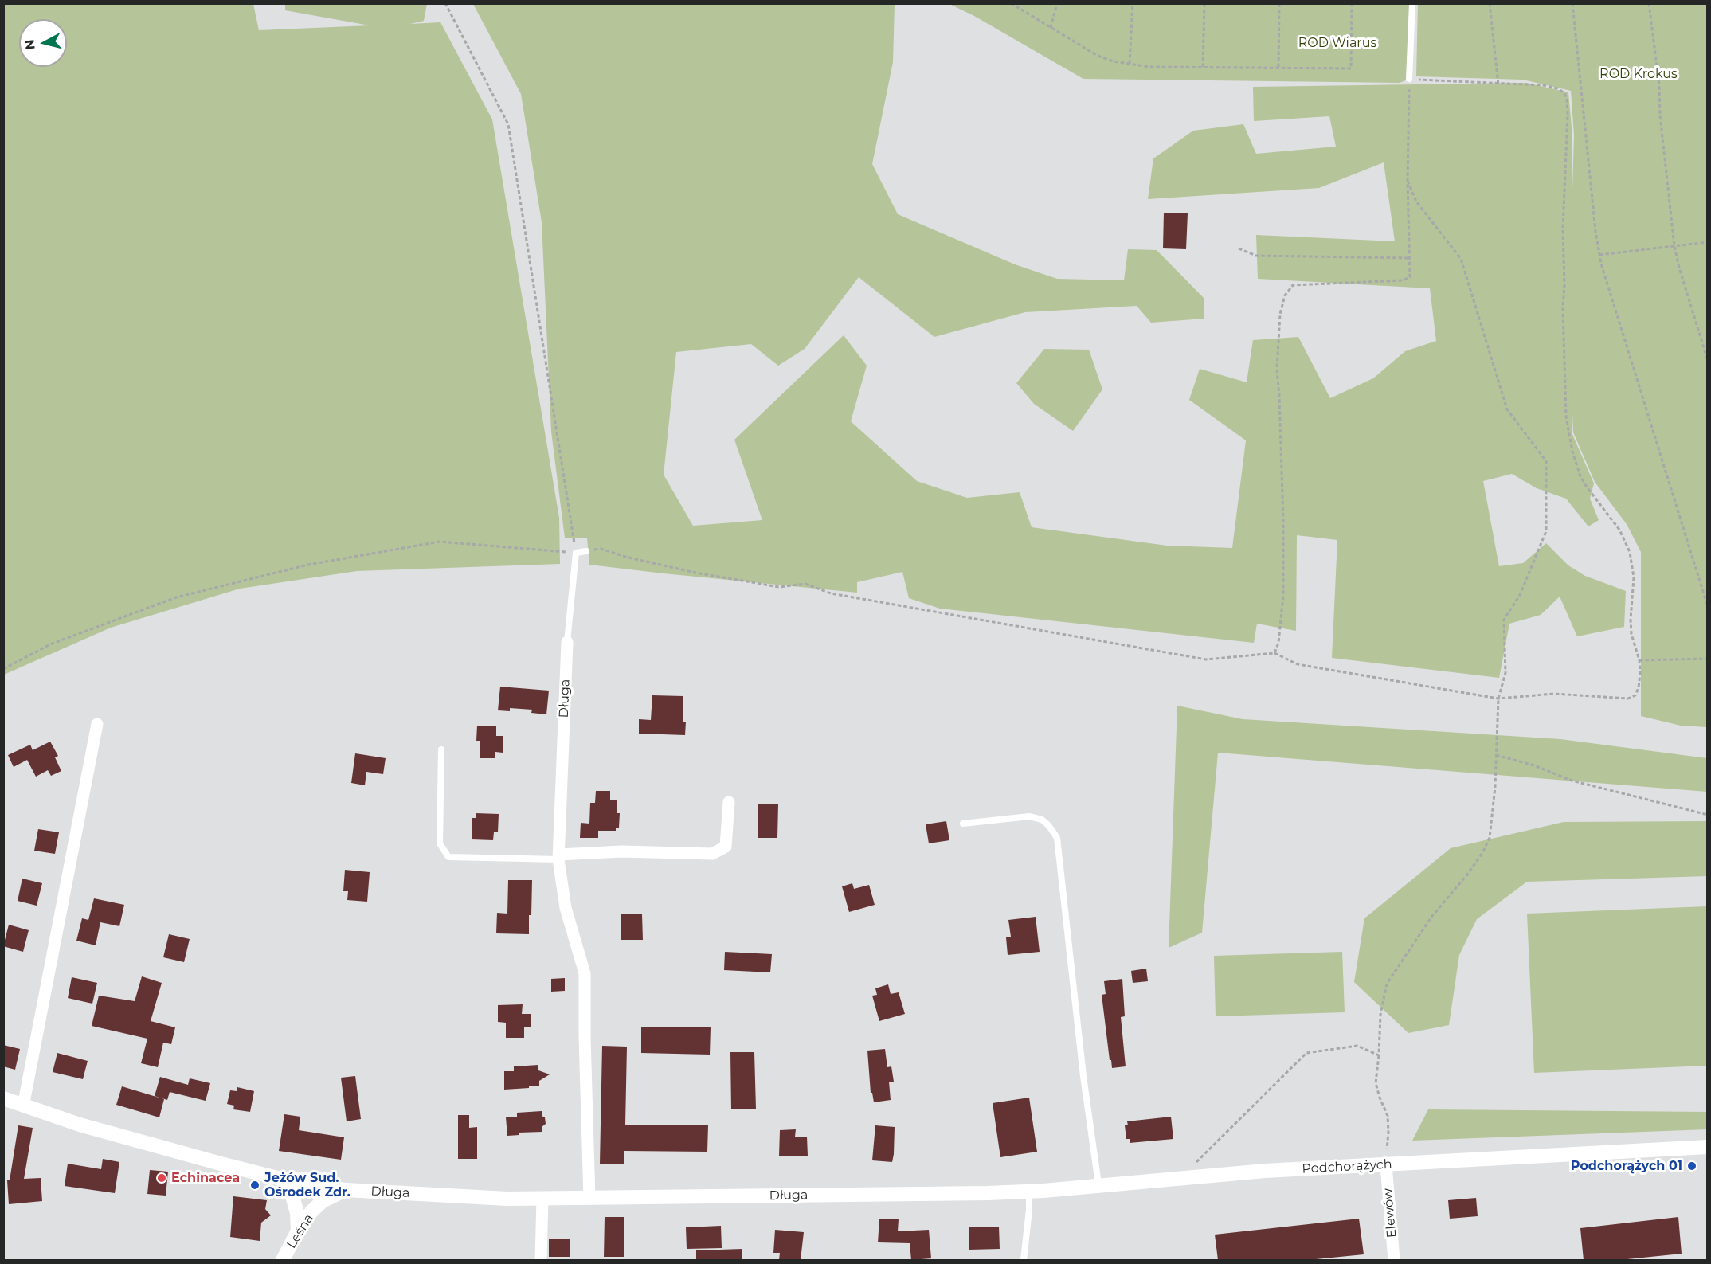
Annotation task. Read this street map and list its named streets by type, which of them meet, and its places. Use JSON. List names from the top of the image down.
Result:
{
  "streets": {
    "street": [
      "Długa",
      "Podchorążych",
      "Elewów",
      "Leśna"
    ]
  },
  "crossings": [
    ["Długa", "Podchorążych"],
    ["Długa", "Leśna"],
    ["Podchorążych", "Elewów"]
  ],
  "parks": ["ROD Wiarus", "ROD Krokus"],
  "places": ["Podchorążych 01", "Echinacea", "Jeżów Sud. Ośrodek Zdr."],
  "north": "left"
}
